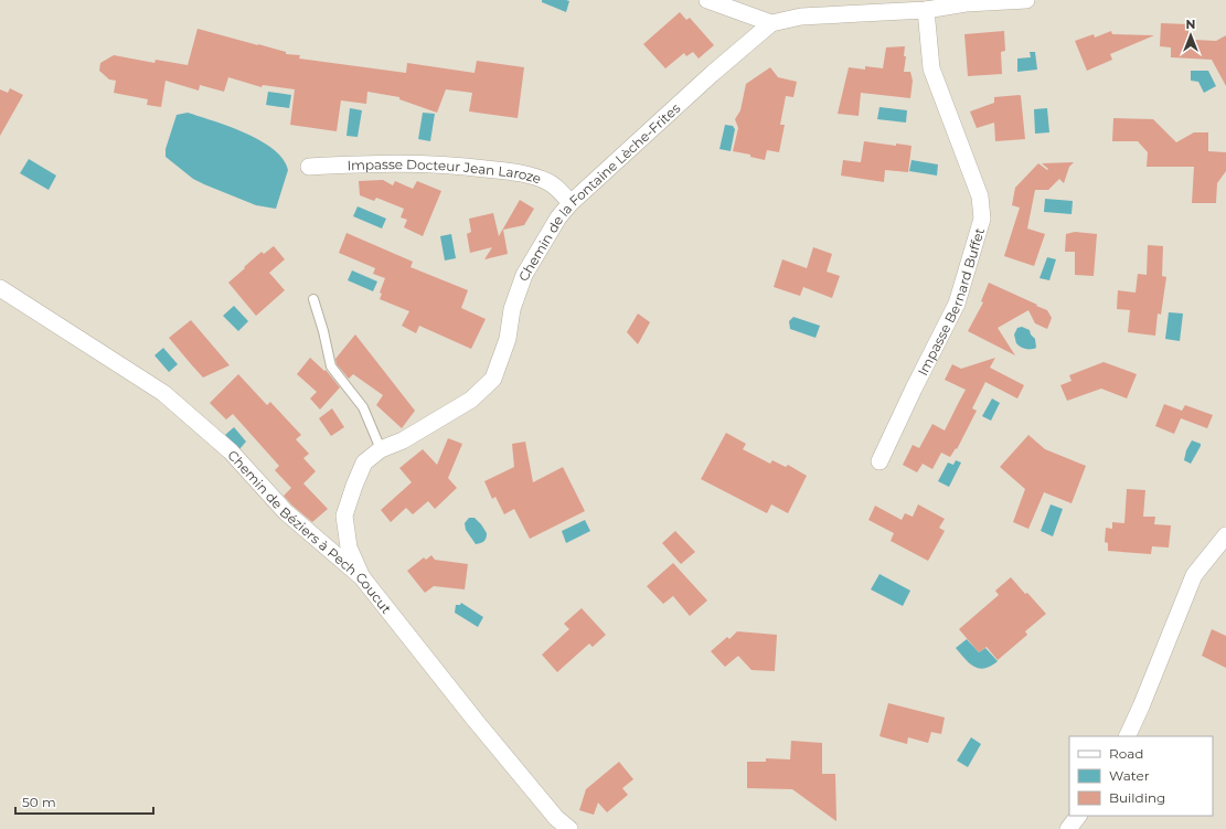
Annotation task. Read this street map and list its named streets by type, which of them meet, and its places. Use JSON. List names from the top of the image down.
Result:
{
  "streets": {
    "street": [
      "Impasse Docteur Jean Laroze",
      "Chemin de la Fontaine Lèche-Frites",
      "Impasse Bernard Buffet",
      "Chemin de Béziers à Pech Coucut"
    ]
  },
  "crossings": [
    ["Impasse Docteur Jean Laroze", "Chemin de la Fontaine Lèche-Frites"],
    ["Chemin de la Fontaine Lèche-Frites", "Chemin de Béziers à Pech Coucut"]
  ],
  "legend": ["Road", "Water", "Building"],
  "scale_bar": "50 m",
  "north": "top"
}
